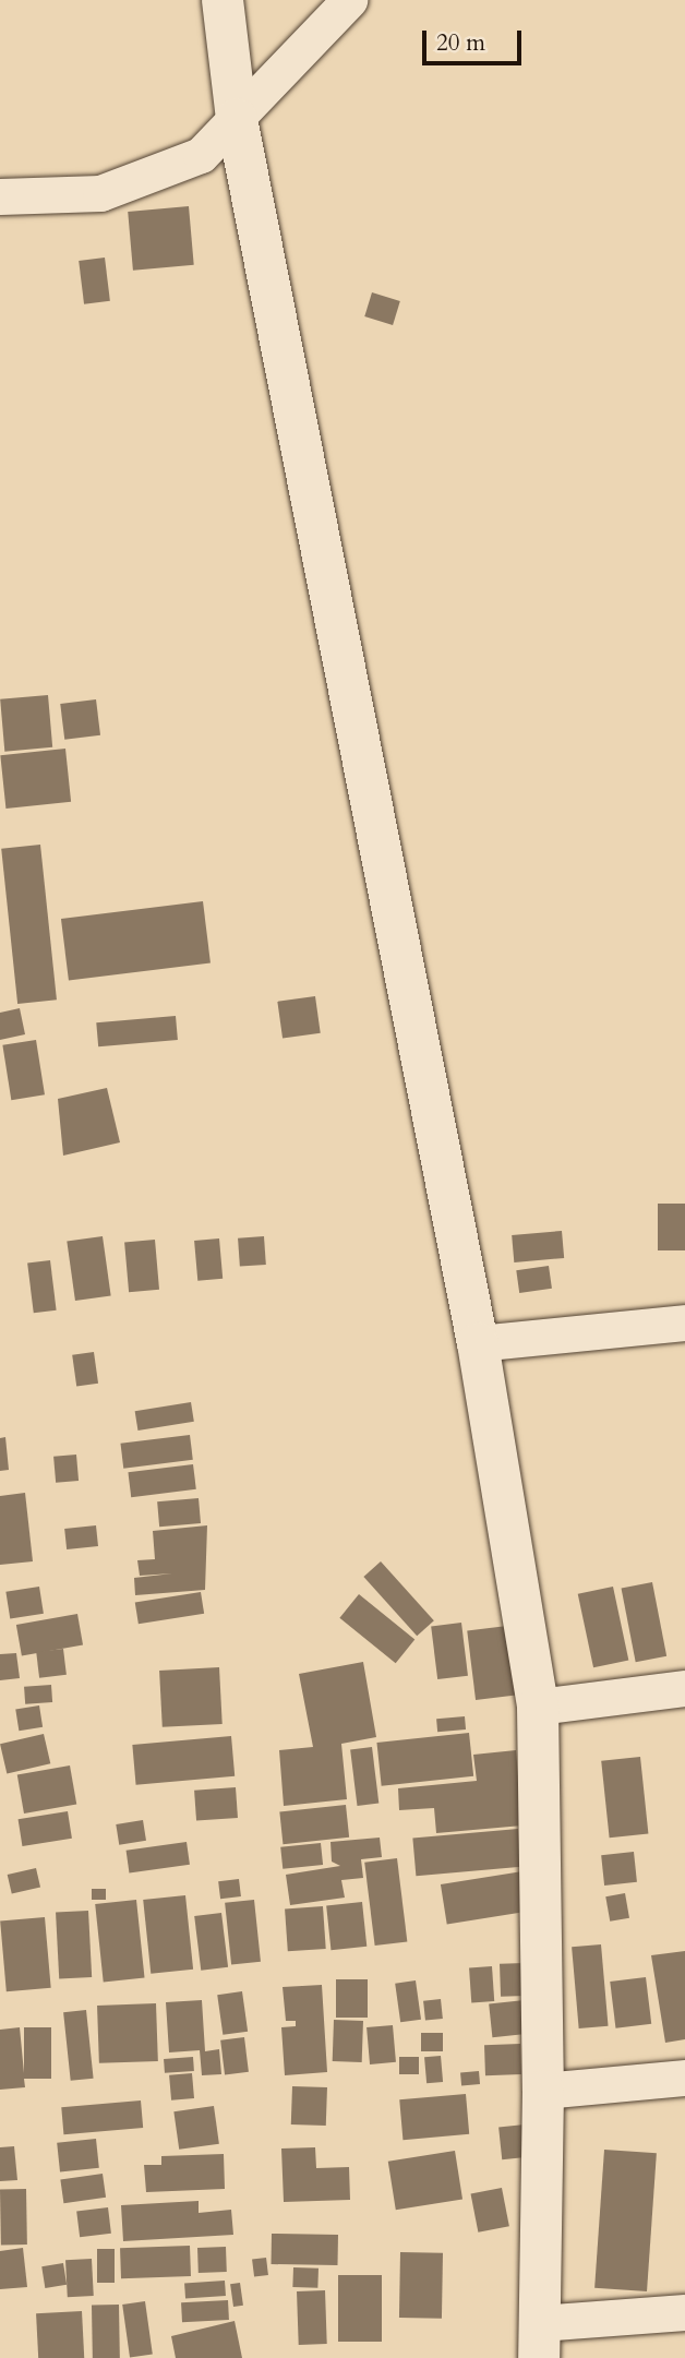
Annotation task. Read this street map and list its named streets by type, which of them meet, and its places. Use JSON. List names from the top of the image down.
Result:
{
  "scale_bar": "20 m"
}
